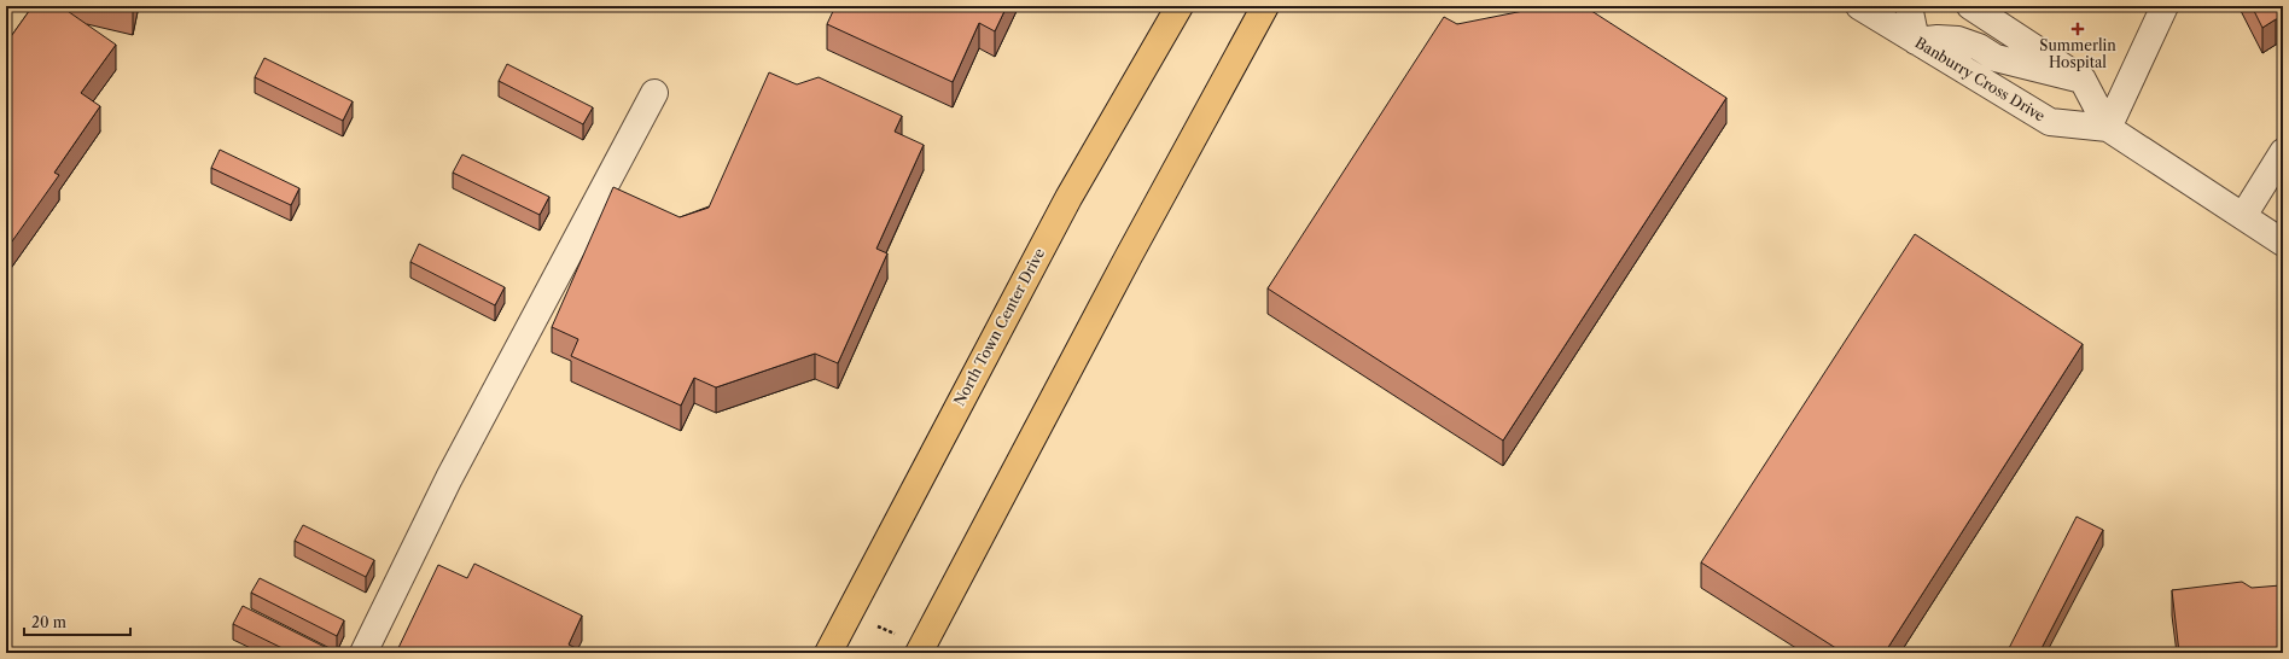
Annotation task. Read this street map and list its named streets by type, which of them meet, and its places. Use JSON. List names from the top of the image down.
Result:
{
  "streets": {
    "main road": ["North Town Center Drive"],
    "street": ["Banburry Cross Drive"]
  },
  "places": {
    "health": ["Summerlin Hospital"]
  },
  "scale_bar": "20 m"
}
